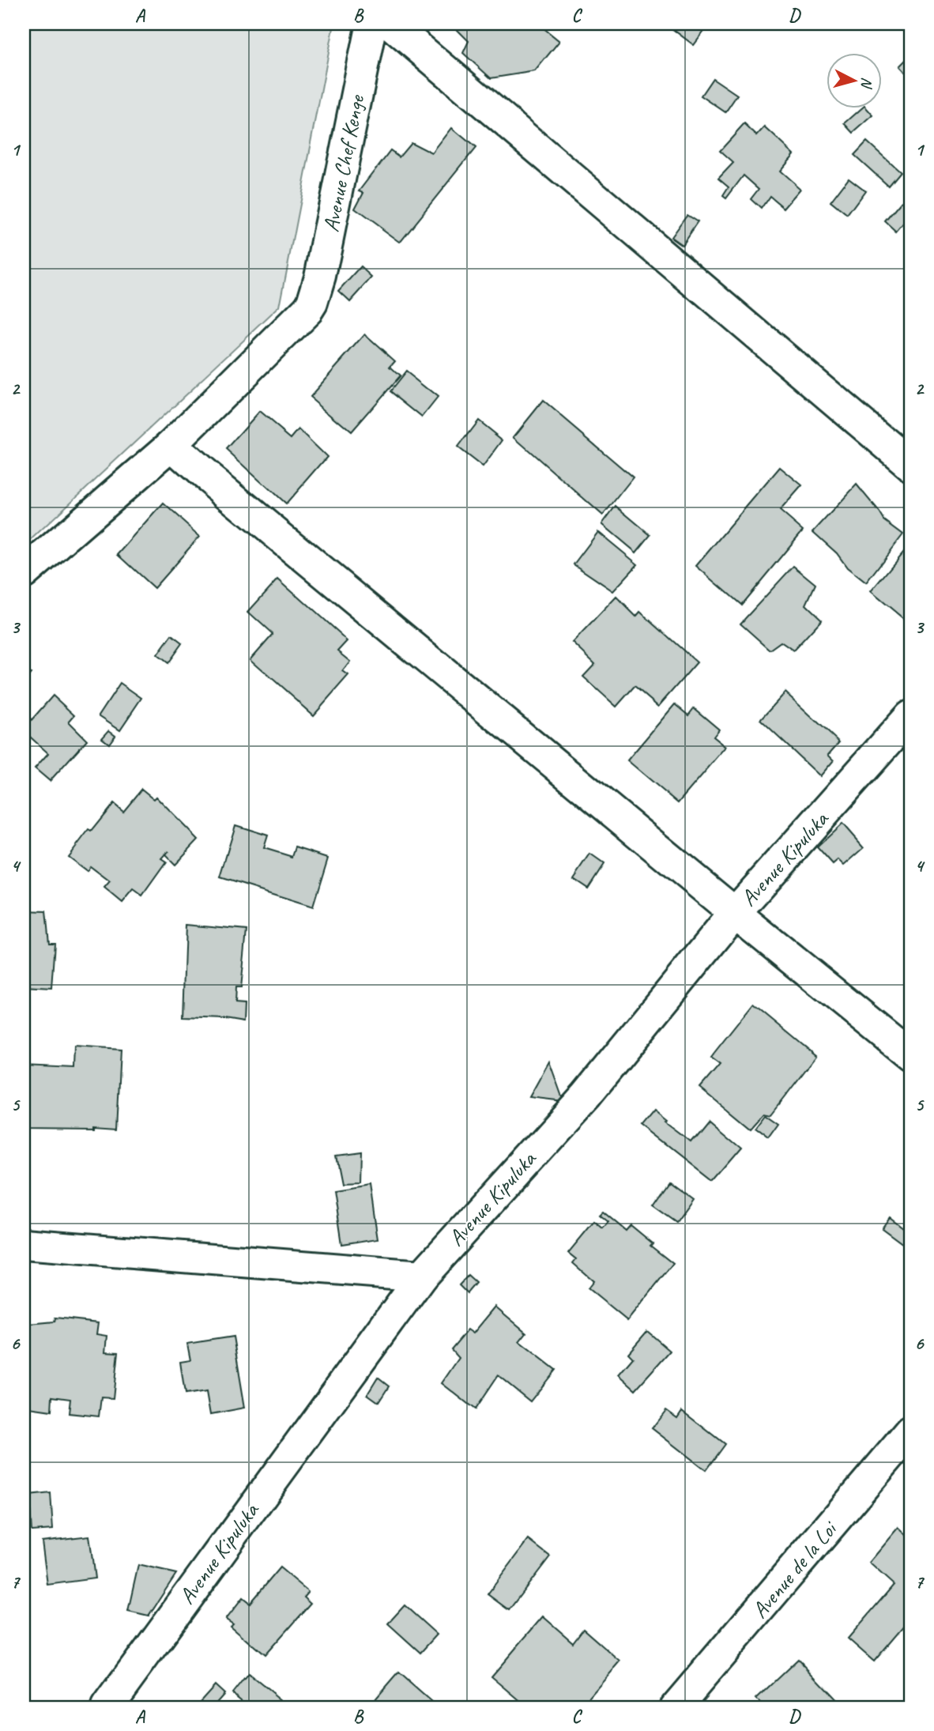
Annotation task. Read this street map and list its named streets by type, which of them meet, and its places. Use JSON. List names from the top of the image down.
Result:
{
  "streets": {
    "street": ["Avenue Chef Kenge", "Avenue Kipuluka", "Avenue de la Loi"]
  },
  "north": "right",
  "grid": {
    "columns": [
      "A",
      "B",
      "C",
      "D"
    ],
    "rows": [
      "1",
      "2",
      "3",
      "4",
      "5",
      "6",
      "7"
    ]
  }
}
